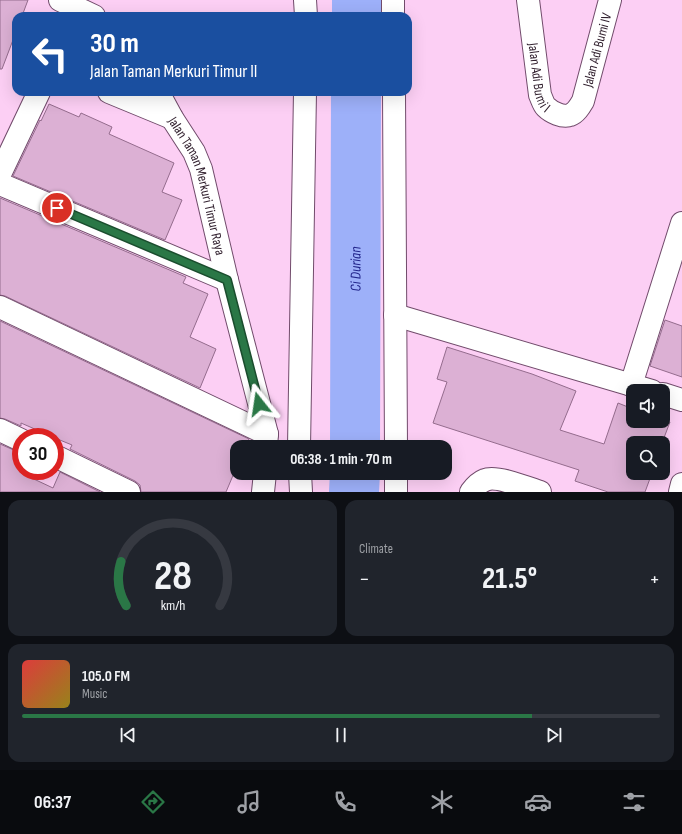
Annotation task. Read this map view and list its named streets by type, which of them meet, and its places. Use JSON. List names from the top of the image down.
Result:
{
  "streets": {
    "street": ["Jalan Adi Bumi IV", "Jalan Adi Bumi I", "Jalan Taman Merkuri Timur Raya"]
  },
  "crossings": [
    ["Jalan Adi Bumi IV", "Jalan Adi Bumi I"]
  ],
  "water": ["Ci Durian"],
  "page": {
    "turn": ["30 m", "Jalan Taman Merkuri Timur II"],
    "limit": "30",
    "trip": "06:38 · 1 min · 70 m",
    "tile": "Climate",
    "heat": ["−", "21.5°", "+"],
    "song": ["105.0 FM", "Music"],
    "tabs": "06:37",
    "gauge": ["28", "km/h"]
  }
}
